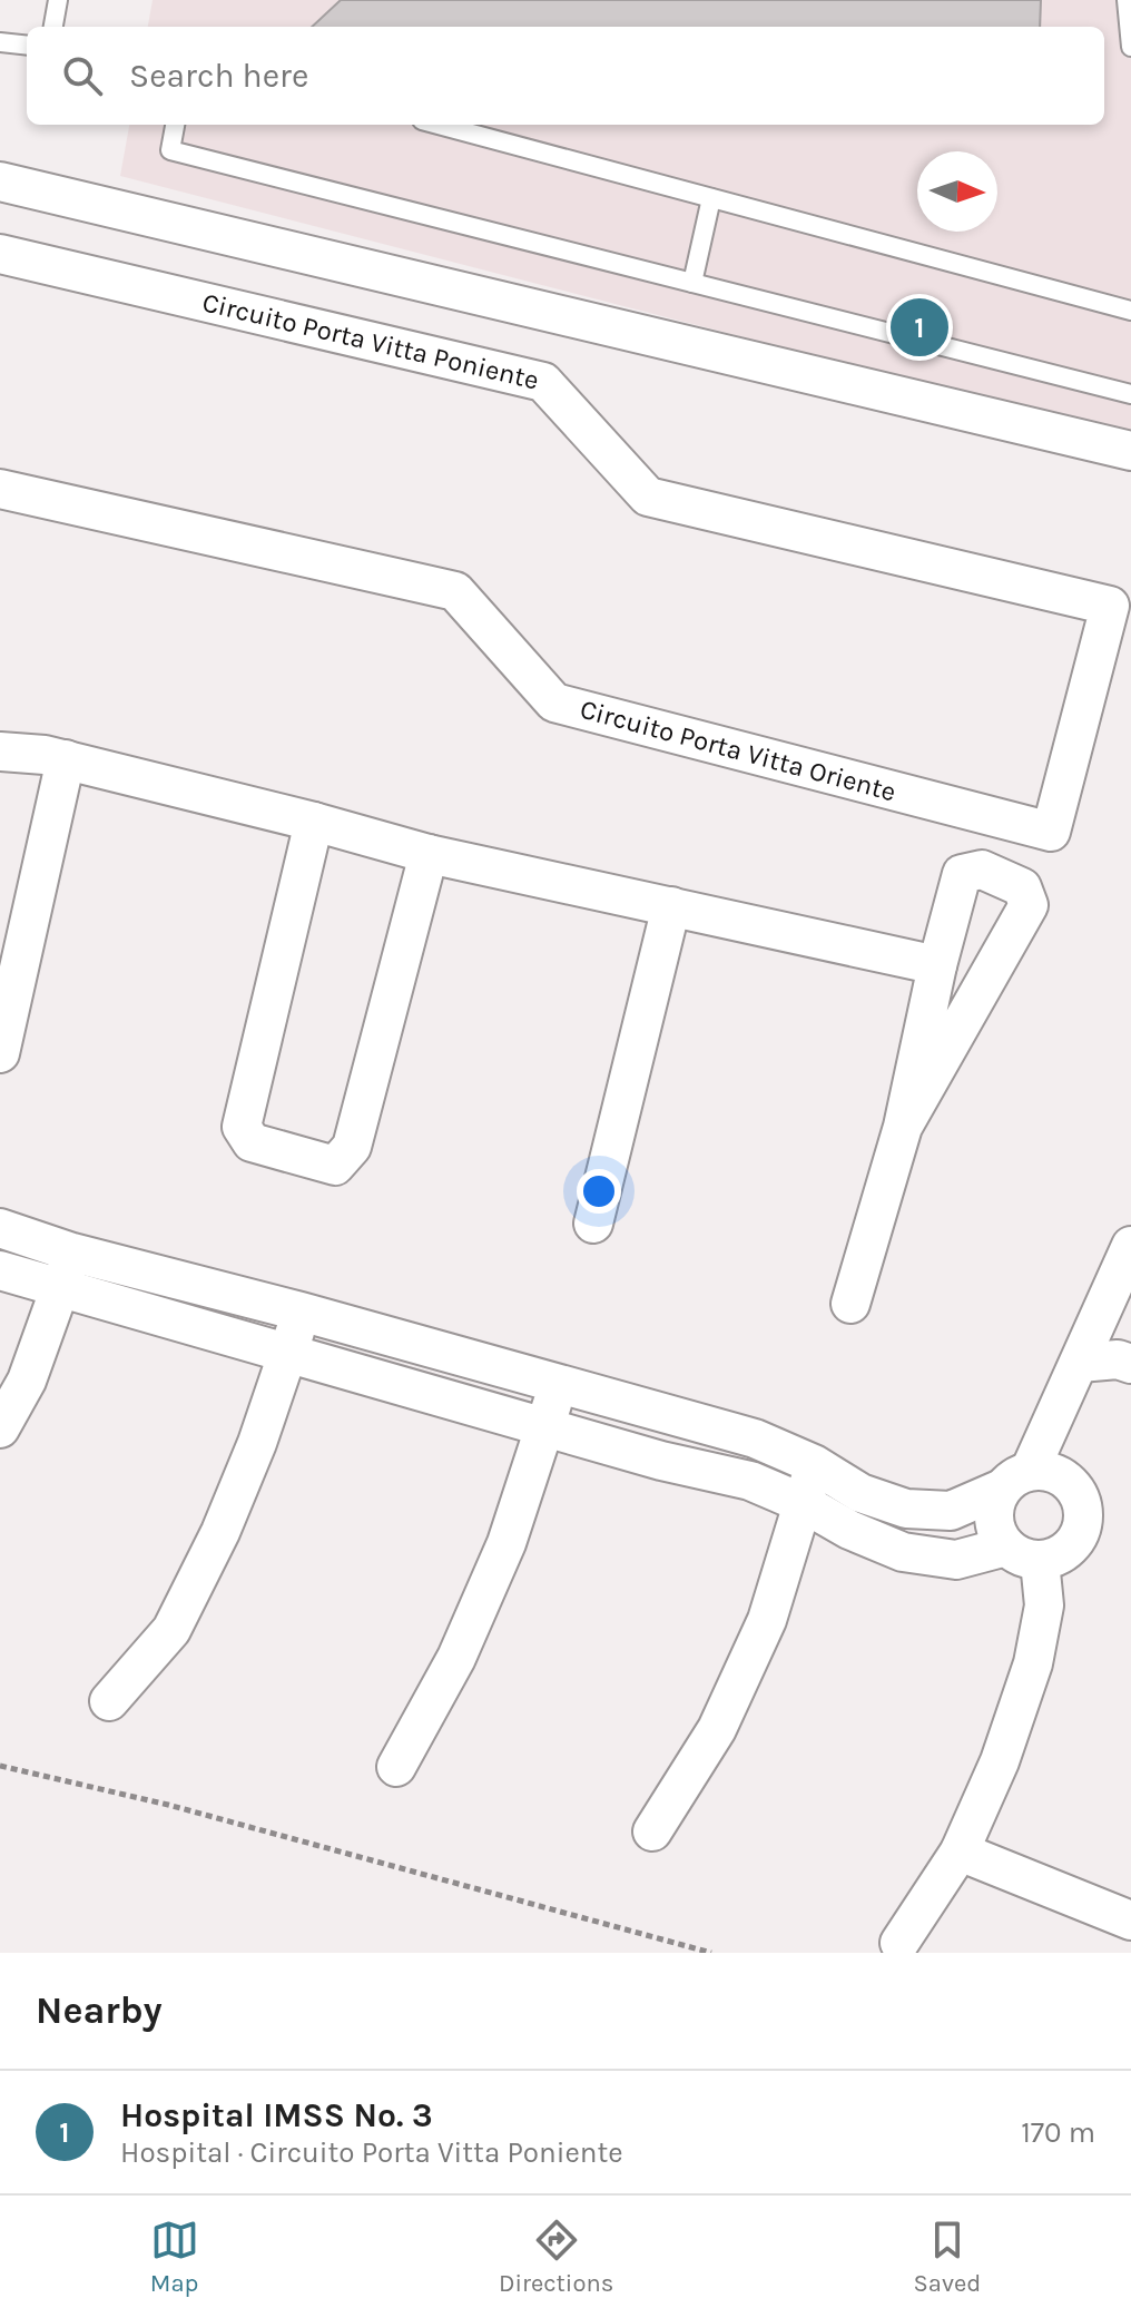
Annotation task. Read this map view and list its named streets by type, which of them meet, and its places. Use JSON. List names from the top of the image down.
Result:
{
  "streets": {
    "street": ["Circuito Porta Vitta Poniente", "Circuito Porta Vitta Oriente"]
  },
  "crossings": [
    ["Circuito Porta Vitta Poniente", "Circuito Porta Vitta Oriente"]
  ],
  "north": "right",
  "page": {
    "search": "Search here",
    "pins": "1",
    "heading": "Nearby",
    "list": [
      {
        "mark": "1",
        "name": "Hospital IMSS No. 3",
        "note": "Hospital · Circuito Porta Vitta Poniente",
        "value": "170 m"
      }
    ],
    "nav": ["Map", "Directions", "Saved"]
  }
}
